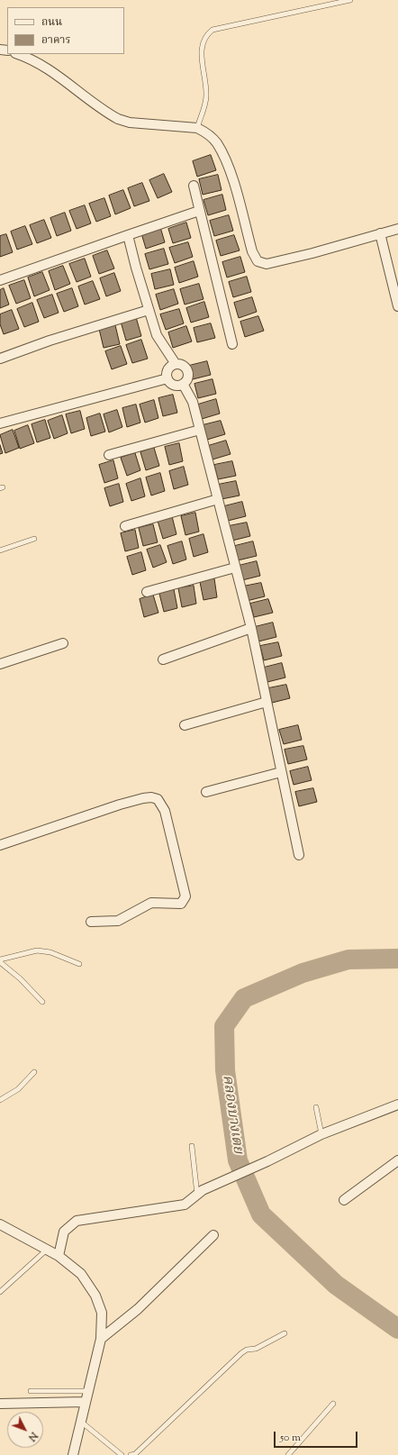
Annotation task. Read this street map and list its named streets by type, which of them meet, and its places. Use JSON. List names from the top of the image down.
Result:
{
  "water": ["คลองบางเตย"],
  "legend": ["ถนน", "อาคาร"],
  "scale_bar": "50 m",
  "north": "bottom right"
}
